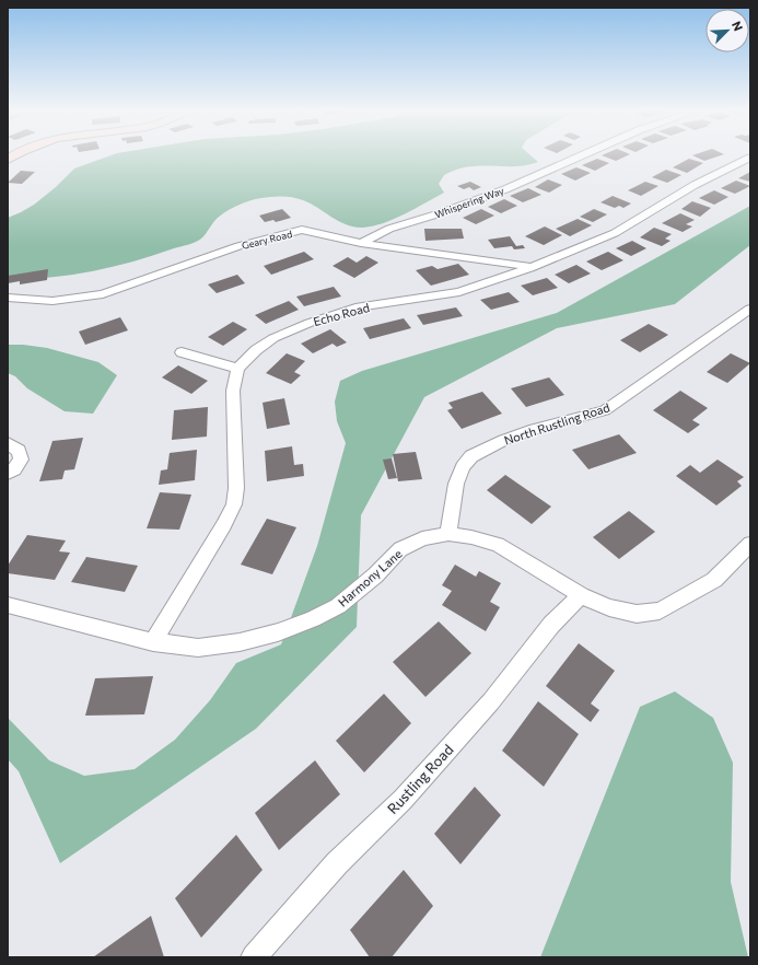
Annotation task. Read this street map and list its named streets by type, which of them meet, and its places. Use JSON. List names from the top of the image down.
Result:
{
  "streets": {
    "street": [
      "Whispering Way",
      "Geary Road",
      "Echo Road",
      "North Rustling Road",
      "Harmony Lane",
      "Rustling Road"
    ]
  },
  "crossings": [
    ["Whispering Way", "Geary Road"],
    ["Geary Road", "Echo Road"],
    ["North Rustling Road", "Harmony Lane"],
    ["Harmony Lane", "Rustling Road"]
  ],
  "north": "top right"
}
